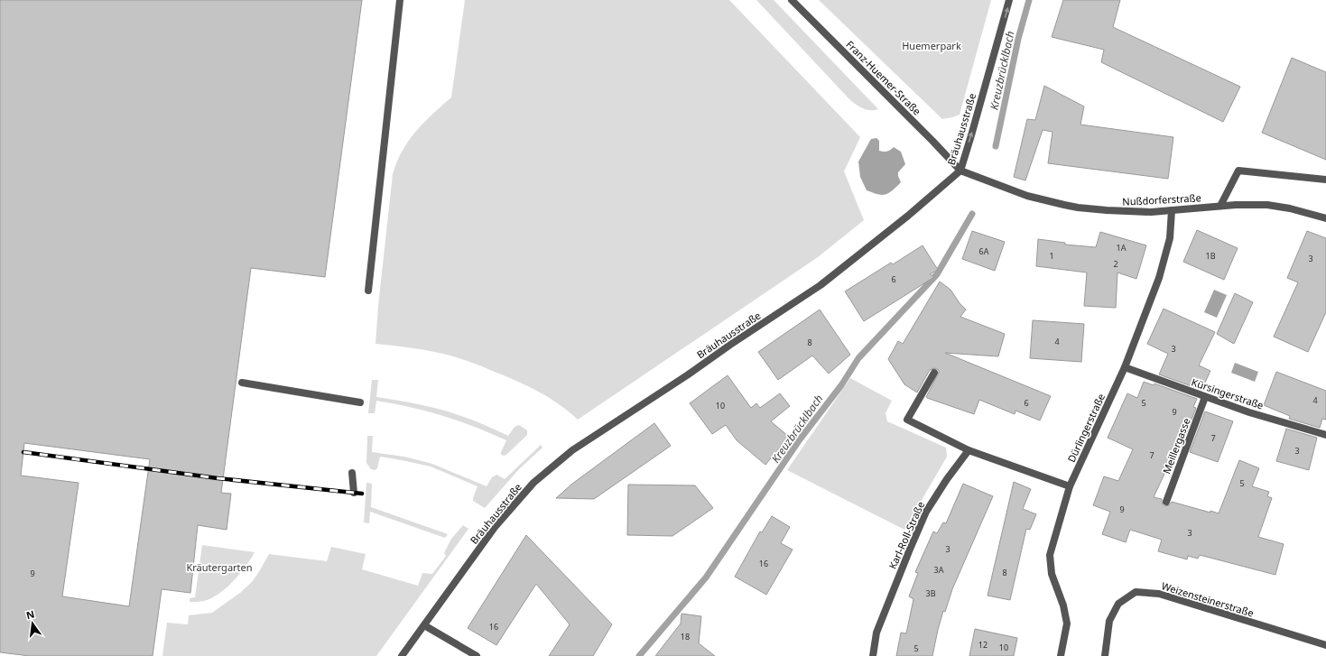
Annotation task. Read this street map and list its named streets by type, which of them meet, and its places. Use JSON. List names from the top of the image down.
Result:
{
  "streets": {
    "street": [
      "Franz-Huemer-Straße",
      "Bräuhausstraße",
      "Nußdorferstraße",
      "Kürsingerstraße",
      "Dürlingerstraße",
      "Meillergasse",
      "Karl-Roll-Straße",
      "Weizensteinerstraße"
    ]
  },
  "crossings": [
    ["Franz-Huemer-Straße", "Bräuhausstraße"],
    ["Franz-Huemer-Straße", "Nußdorferstraße"],
    ["Bräuhausstraße", "Nußdorferstraße"],
    ["Nußdorferstraße", "Dürlingerstraße"],
    ["Kürsingerstraße", "Dürlingerstraße"],
    ["Kürsingerstraße", "Meillergasse"]
  ],
  "water": ["Kreuzbrücklbach"],
  "parks": ["Huemerpark", "Kräutergarten"],
  "house_numbers": [
    "1A",
    "6A",
    "1",
    "1B",
    "3",
    "2",
    "6",
    "4",
    "8",
    "3",
    "4",
    "6",
    "5",
    "10",
    "9",
    "7",
    "3",
    "7",
    "5",
    "9",
    "3",
    "3",
    "16",
    "3A",
    "8",
    "9",
    "3B",
    "16",
    "18",
    "12",
    "10",
    "5"
  ],
  "north": "top"
}
